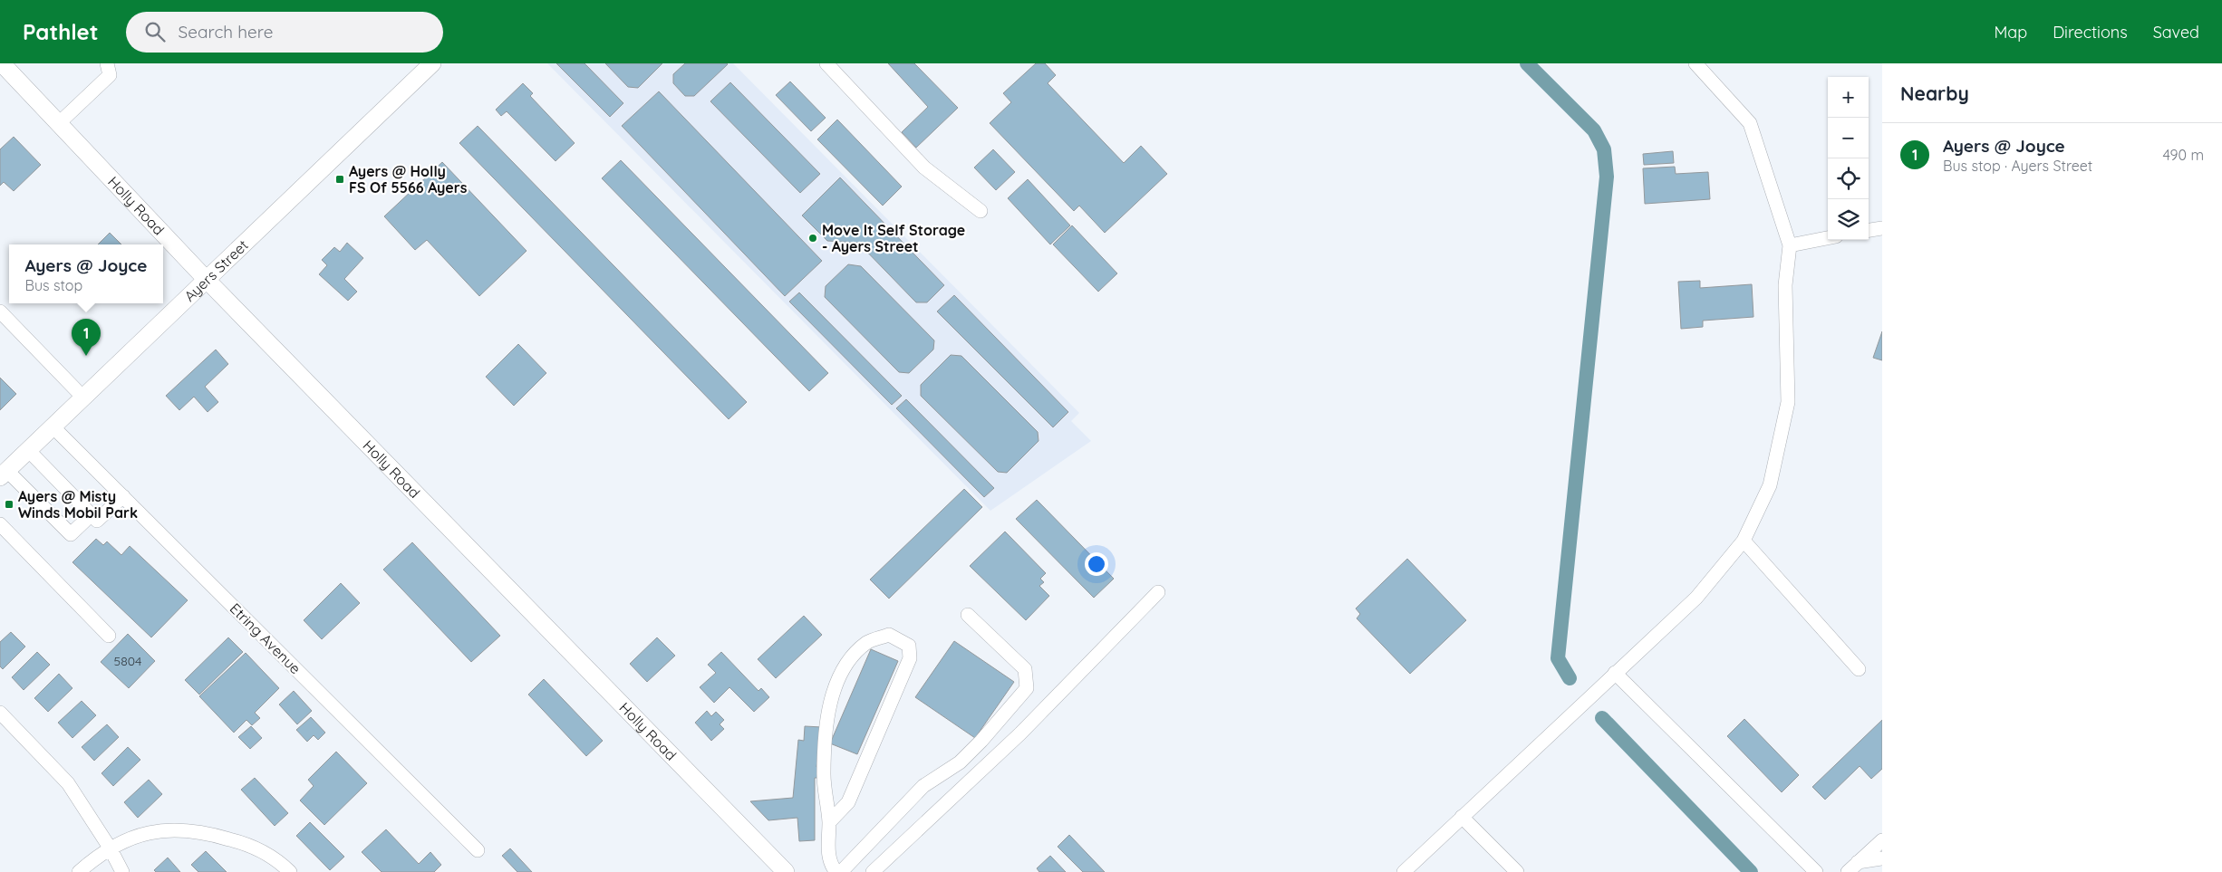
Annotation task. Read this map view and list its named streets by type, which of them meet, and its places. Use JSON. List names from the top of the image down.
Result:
{
  "streets": {
    "main road": ["Holly Road", "Ayers Street"],
    "street": ["Etring Avenue"]
  },
  "crossings": [
    ["Holly Road", "Ayers Street"],
    ["Ayers Street", "Etring Avenue"]
  ],
  "places": {
    "transit": ["Ayers @ Holly FS Of 5566 Ayers", "Ayers @ Misty Winds Mobil Park"],
    "other": ["Move It Self Storage - Ayers Street"]
  },
  "house_numbers": ["5804"],
  "page": {
    "header": "Pathlet",
    "search": "Search here",
    "nav": ["Map", "Directions", "Saved"],
    "heading": "Nearby",
    "map_buttons": ["+", "−"],
    "list": [
      {
        "mark": "1",
        "name": "Ayers @ Joyce",
        "note": "Bus stop · Ayers Street",
        "value": "490 m"
      }
    ],
    "popup": ["Ayers @ Joyce", "Bus stop"],
    "pins": "1"
  }
}
